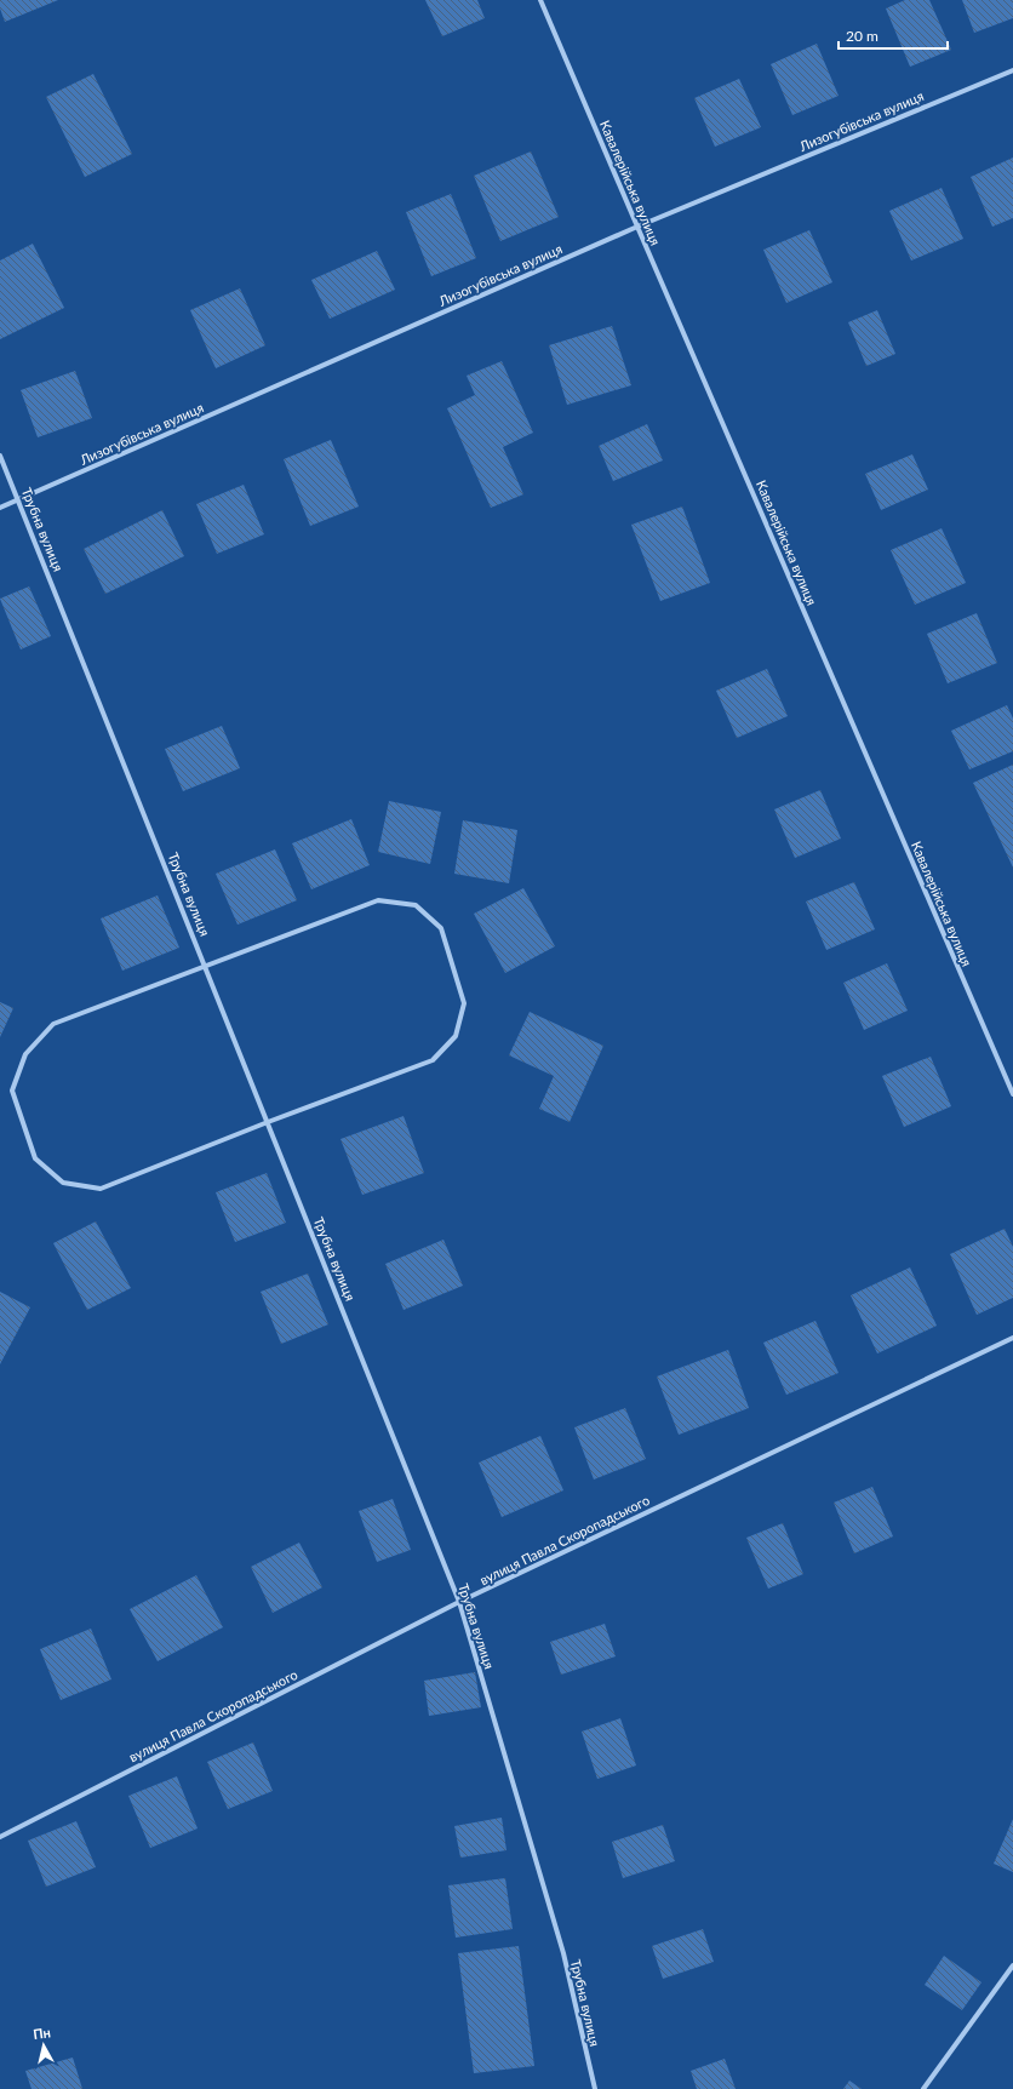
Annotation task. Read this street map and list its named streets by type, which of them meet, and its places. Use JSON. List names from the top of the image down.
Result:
{
  "streets": {
    "street": [
      "Лизогубівська вулиця",
      "Кавалерійська вулиця",
      "Трубна вулиця",
      "вулиця Павла Скоропадського"
    ]
  },
  "crossings": [
    ["Лизогубівська вулиця", "Кавалерійська вулиця"],
    ["Лизогубівська вулиця", "Трубна вулиця"],
    ["Трубна вулиця", "вулиця Павла Скоропадського"]
  ],
  "scale_bar": "20 m",
  "north": "top"
}
